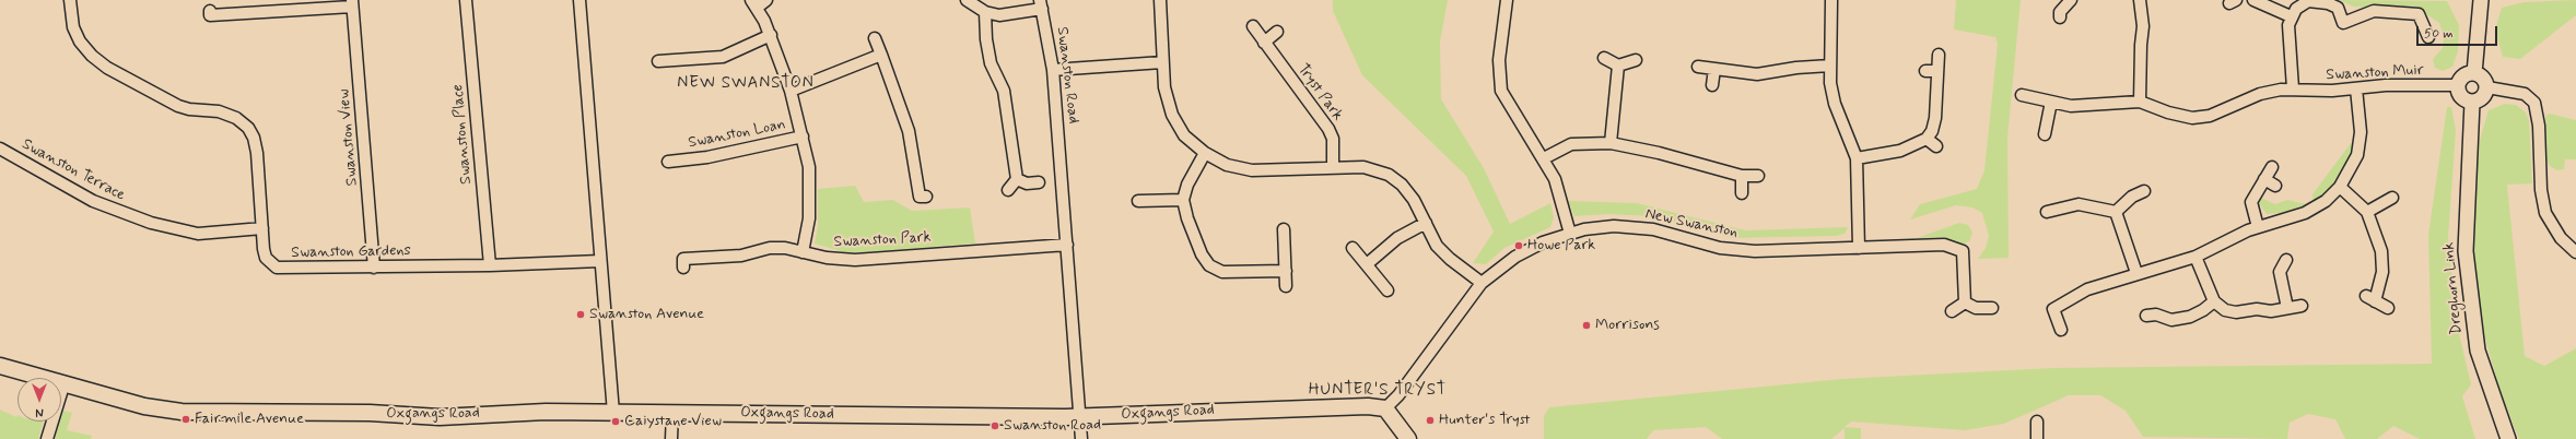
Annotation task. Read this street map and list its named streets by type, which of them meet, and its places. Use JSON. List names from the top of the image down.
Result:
{
  "streets": {
    "main road": ["Oxgangs Road"],
    "street": [
      "Swanston Muir",
      "Swanston Road",
      "Tryst Park",
      "Swanston Place",
      "Swanston Loan",
      "Swanston View",
      "Swanston Terrace",
      "New Swanston",
      "Swanston Park",
      "Swanston Gardens",
      "Dreghorn Link"
    ]
  },
  "crossings": [
    ["Swanston Muir", "Dreghorn Link"],
    ["Swanston Road", "Swanston Park"],
    ["Swanston Road", "Oxgangs Road"],
    ["Swanston Place", "Swanston Gardens"],
    ["Swanston View", "Swanston Gardens"],
    ["Swanston Terrace", "Swanston Gardens"],
    ["New Swanston", "Oxgangs Road"]
  ],
  "districts": ["NEW SWANSTON", "HUNTER'S TRYST"],
  "places": [
    "Howe Park",
    "Swanston Avenue",
    "Morrisons",
    "Fairmile Avenue",
    "Hunter's Tryst",
    "Caiystane View",
    "Swanston Road"
  ],
  "scale_bar": "50 m",
  "north": "bottom"
}
